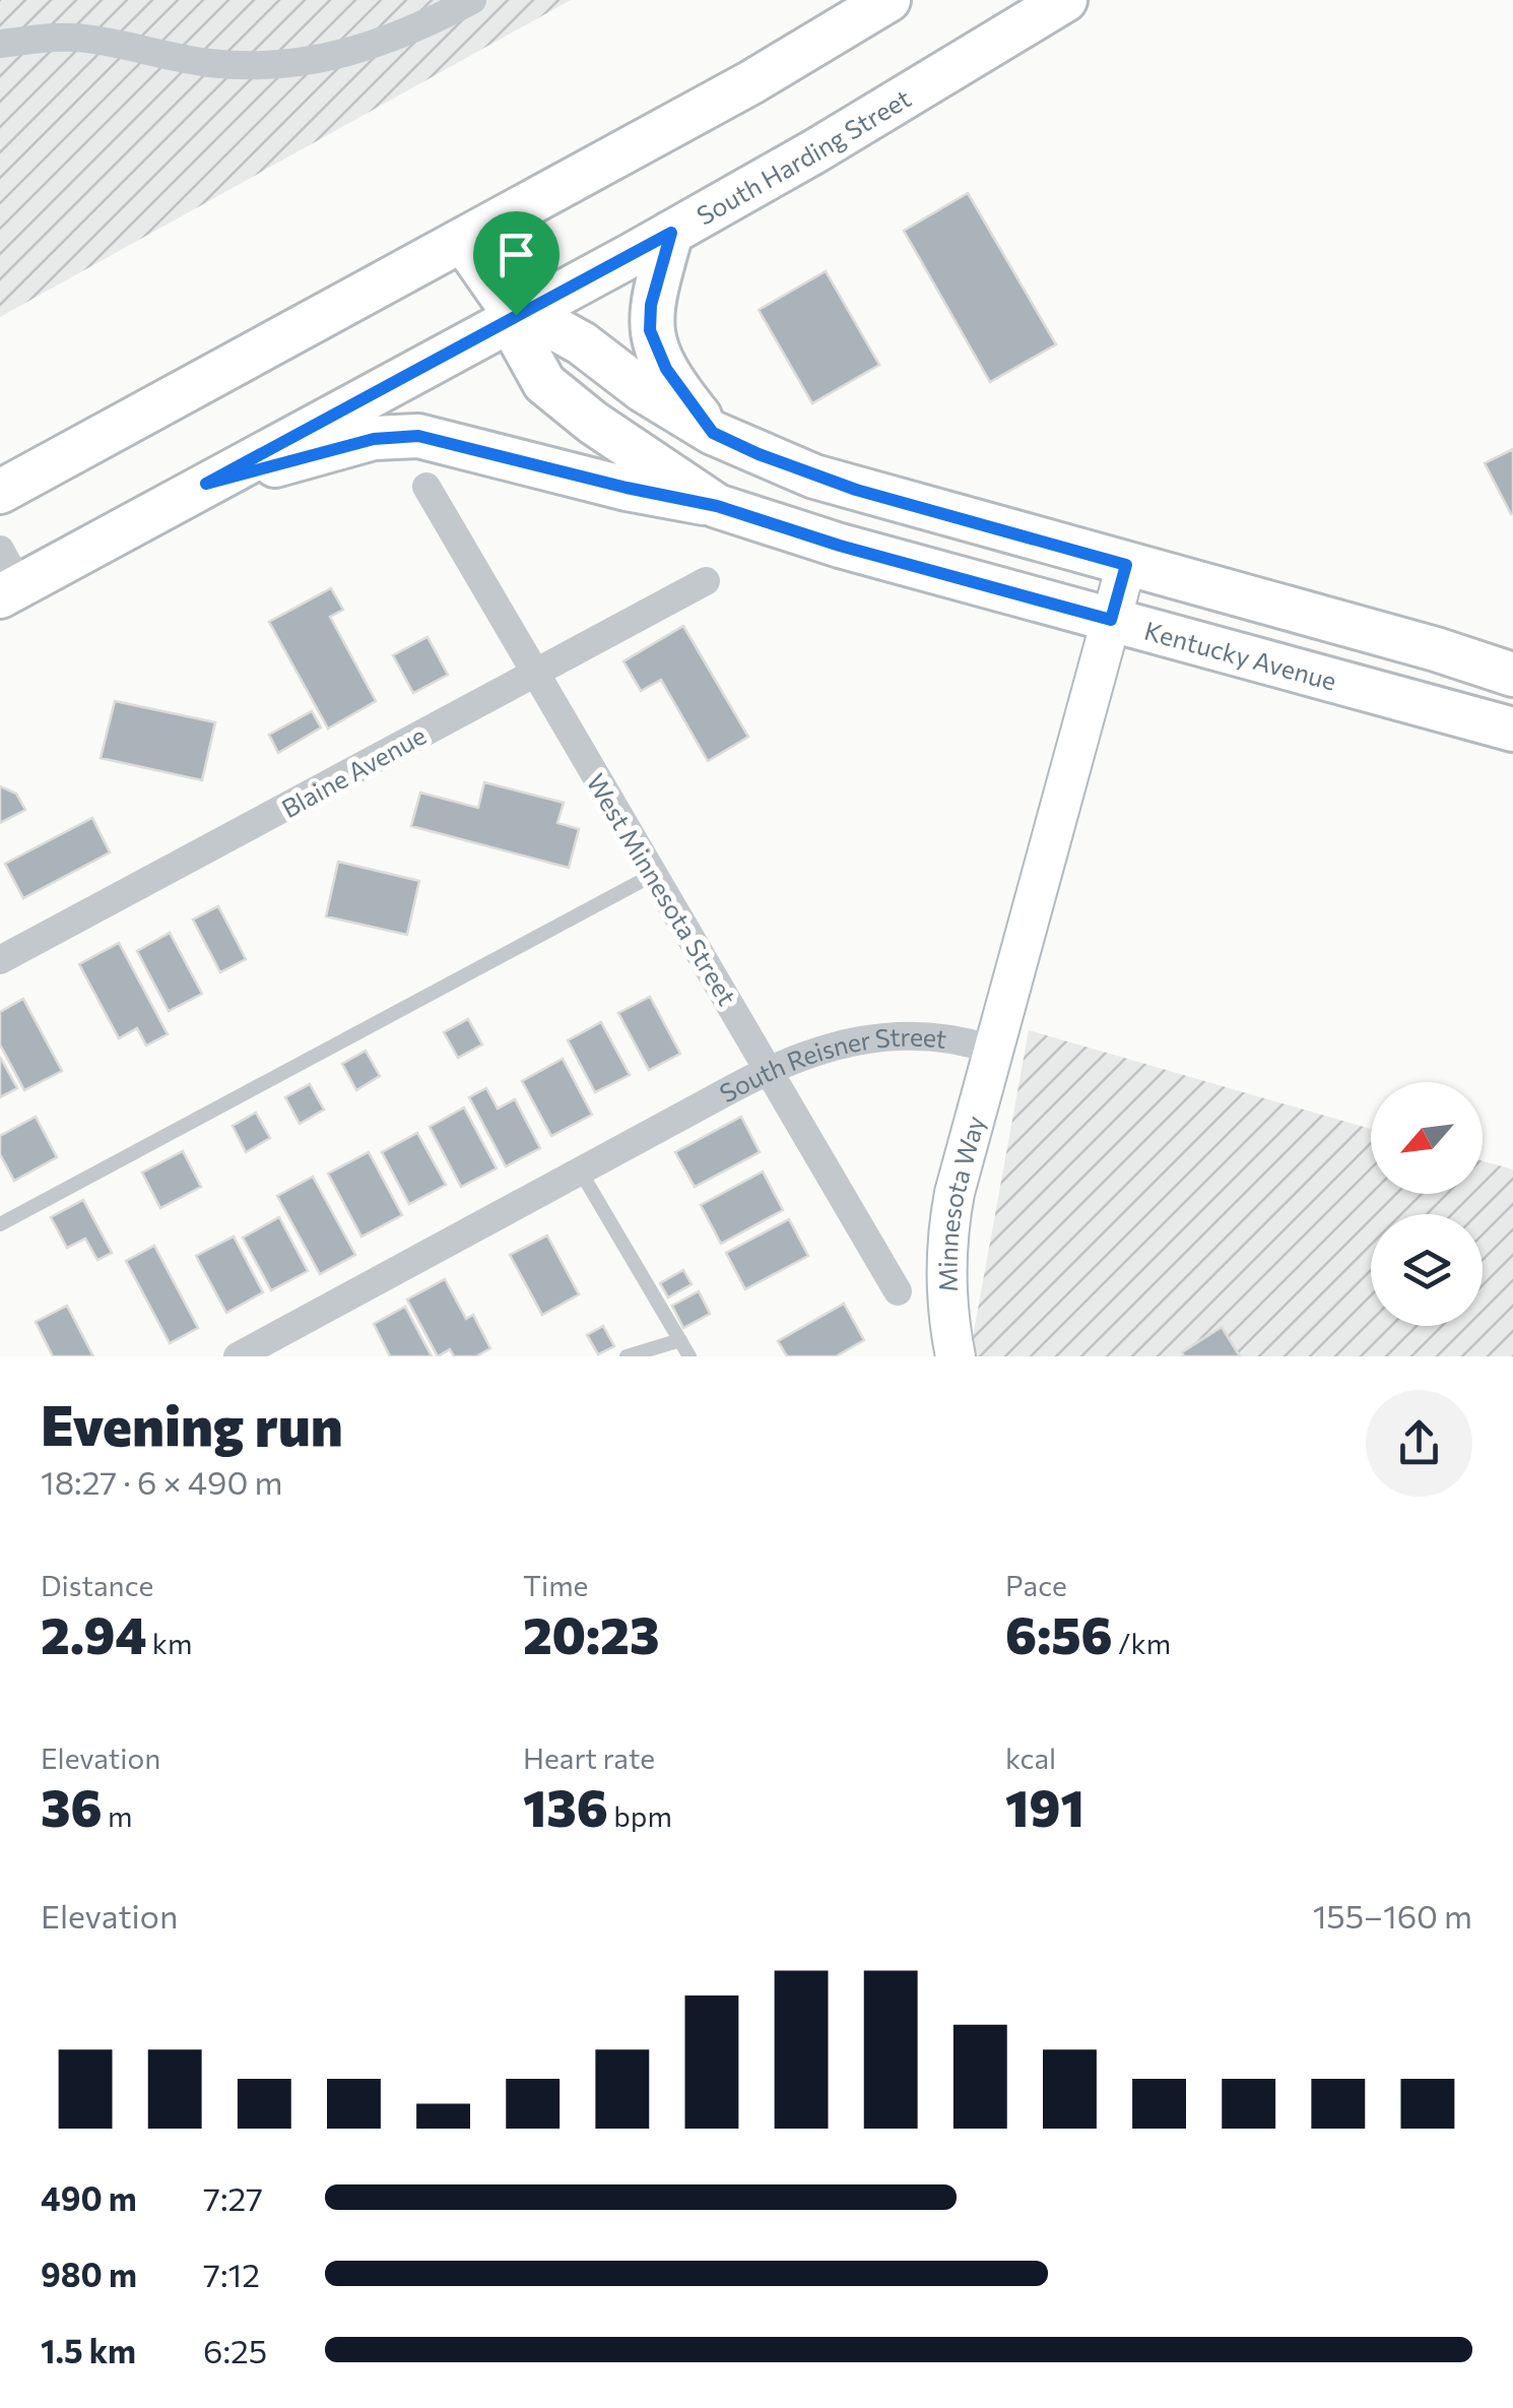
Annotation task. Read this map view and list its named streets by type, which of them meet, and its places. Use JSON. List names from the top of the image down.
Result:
{
  "streets": {
    "main road": ["South Harding Street", "Kentucky Avenue"],
    "street": [
      "Blaine Avenue",
      "West Minnesota Street",
      "South Reisner Street",
      "Minnesota Way"
    ]
  },
  "crossings": [
    ["South Harding Street", "Kentucky Avenue"],
    ["Blaine Avenue", "West Minnesota Street"],
    ["West Minnesota Street", "South Reisner Street"],
    ["South Reisner Street", "Minnesota Way"]
  ],
  "north": "bottom left",
  "page": {
    "heading": ["Evening run", "18:27 · 6 × 490 m"],
    "stats": [
      ["Distance", "2.94 km"],
      ["Time", "20:23"],
      ["Pace", "6:56 /km"],
      ["Elevation", "36 m"],
      ["Heart rate", "136 bpm"],
      ["kcal", "191"]
    ],
    "chart": ["Elevation", "155–160 m"],
    "list": [
      {
        "name": "490 m",
        "note": "7:27"
      },
      {
        "name": "980 m",
        "note": "7:12"
      },
      {
        "name": "1.5 km",
        "note": "6:25"
      }
    ]
  }
}
